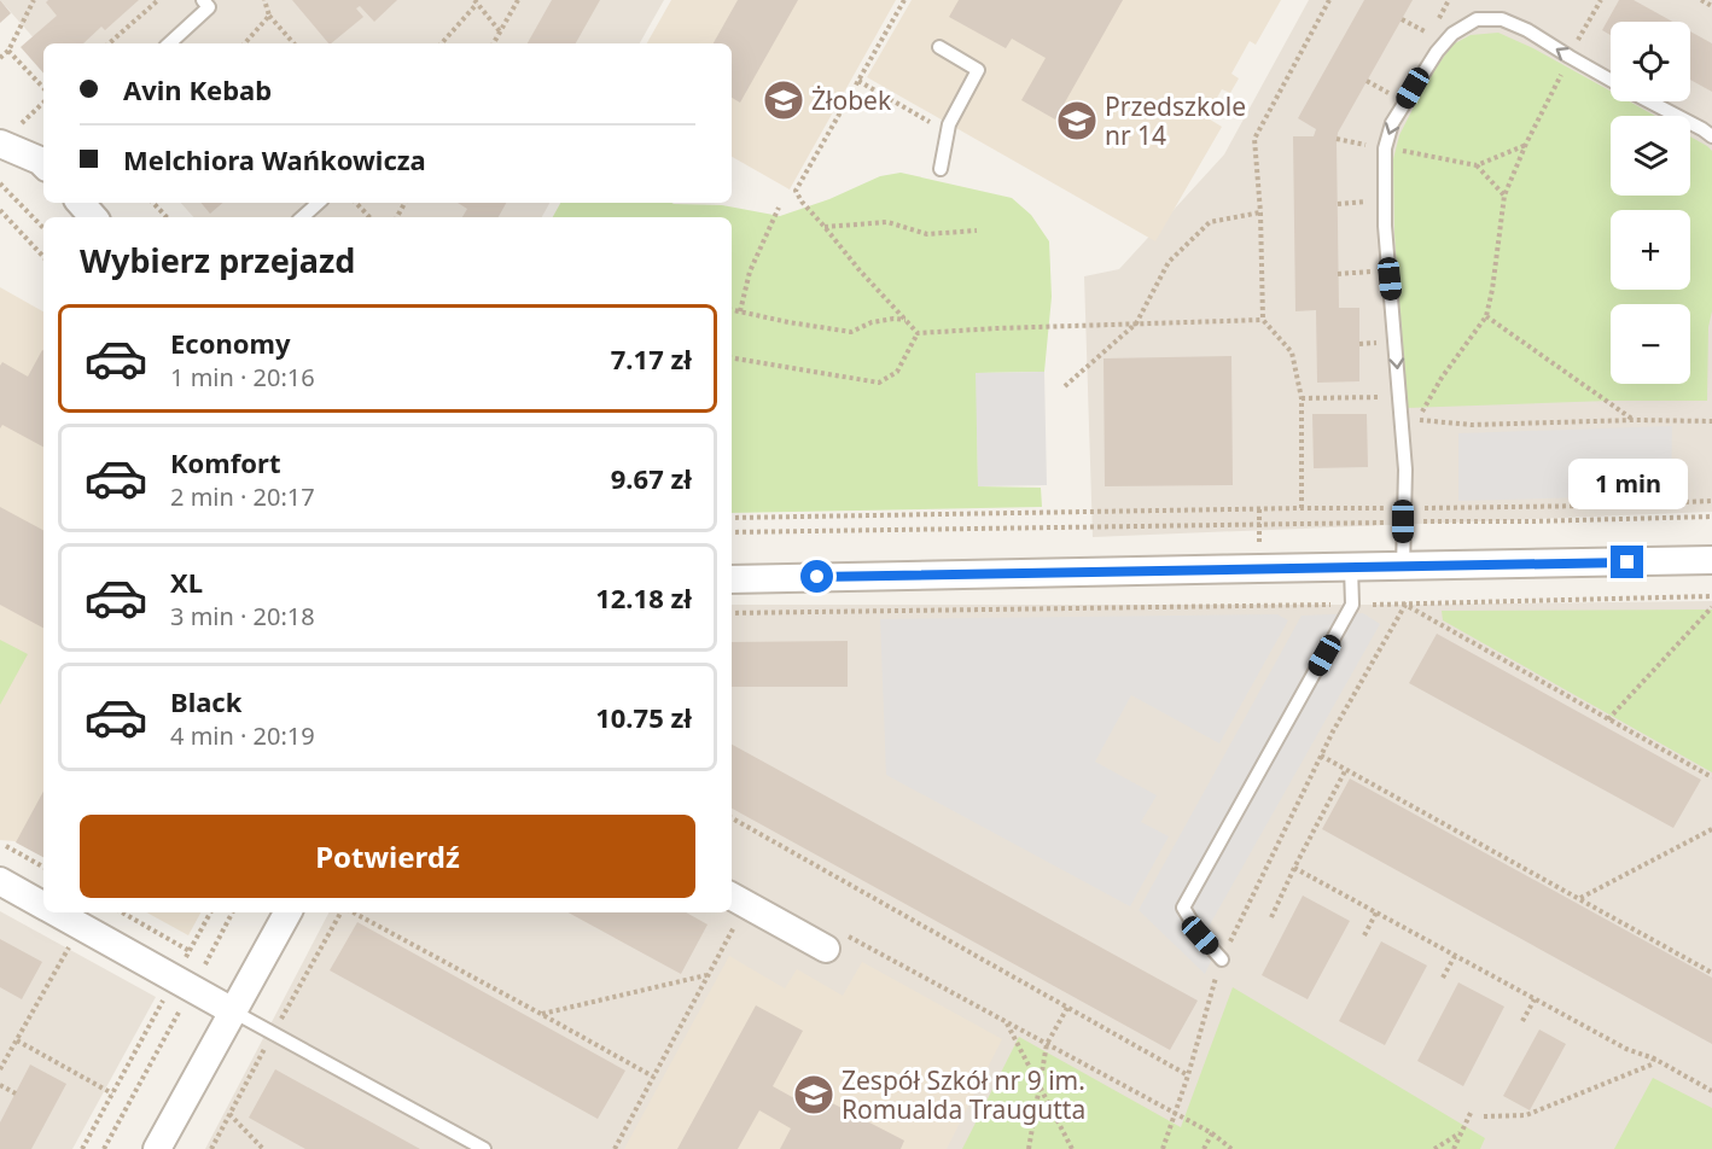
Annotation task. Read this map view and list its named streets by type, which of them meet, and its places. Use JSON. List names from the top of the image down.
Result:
{
  "places": {
    "school or university": ["Żłobek", "Przedszkole nr 14", "Zespół Szkół nr 9 im. Romualda Traugutta"]
  },
  "page": {
    "map_buttons": ["+", "−"],
    "banner": ["Avin Kebab", "Melchiora Wańkowicza"],
    "heading": "Wybierz przejazd",
    "list": [
      {
        "name": "Economy",
        "note": "1 min · 20:16",
        "value": "7.17 zł"
      },
      {
        "name": "Komfort",
        "note": "2 min · 20:17",
        "value": "9.67 zł"
      },
      {
        "name": "XL",
        "note": "3 min · 20:18",
        "value": "12.18 zł"
      },
      {
        "name": "Black",
        "note": "4 min · 20:19",
        "value": "10.75 zł"
      }
    ],
    "bubble": "1 min",
    "buttons": "Potwierdź"
  }
}
